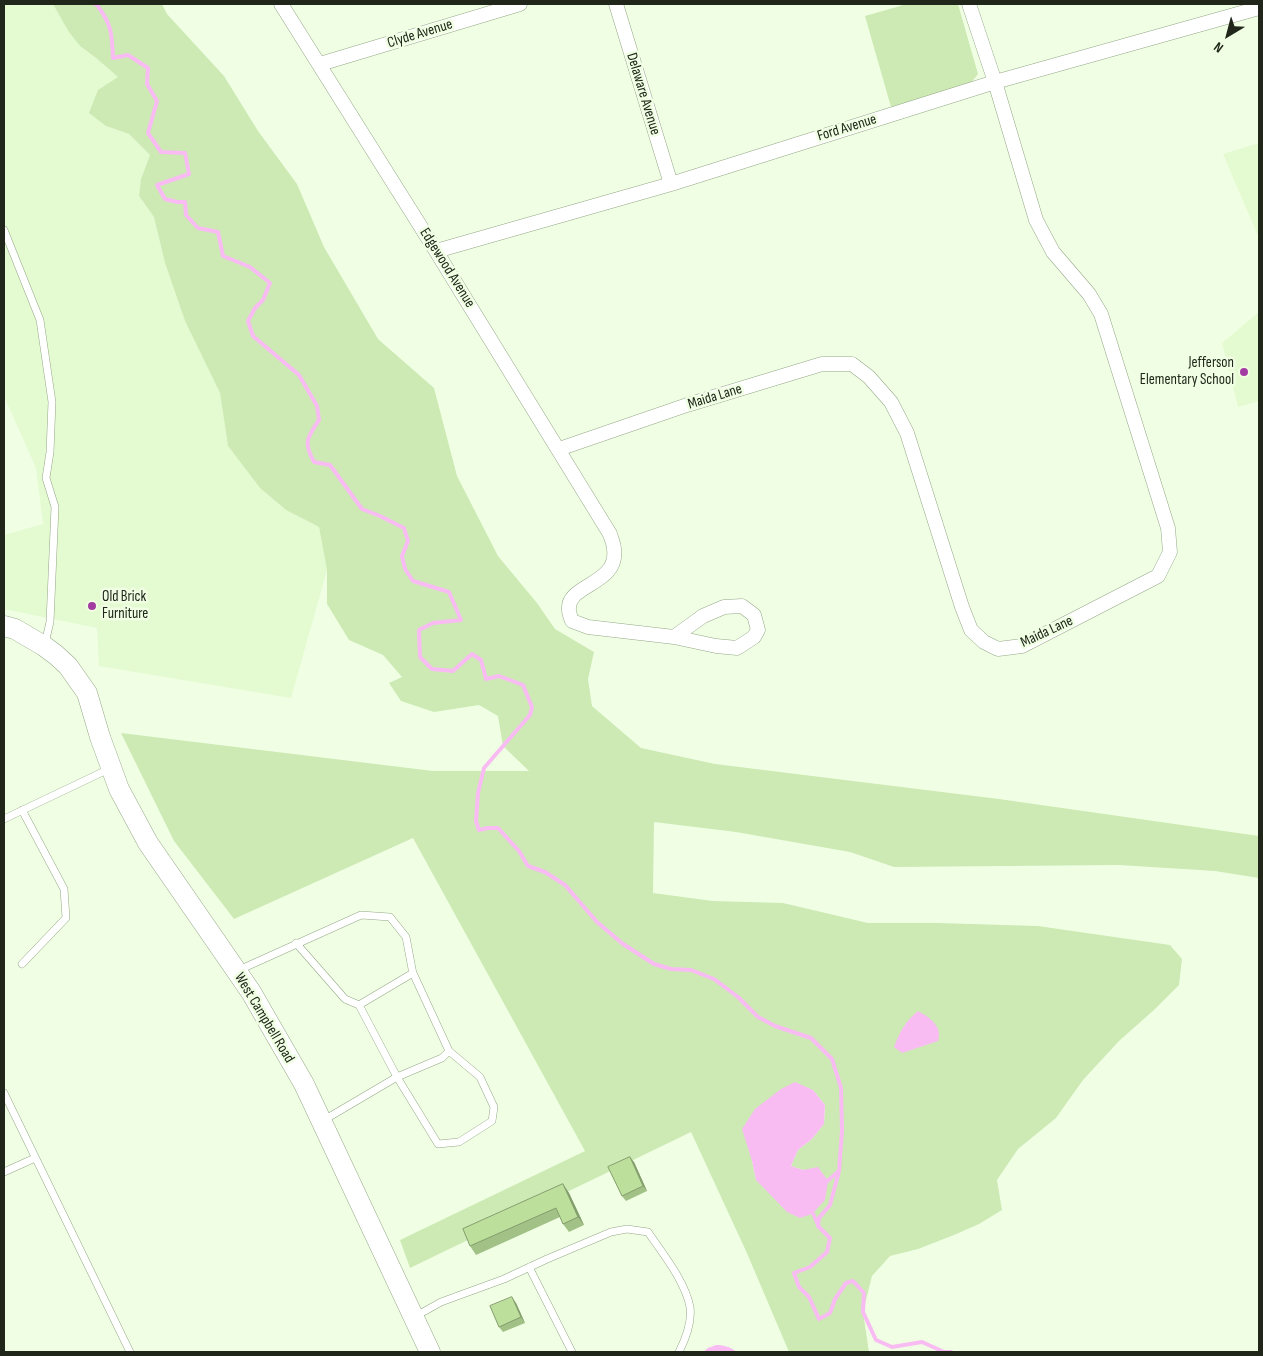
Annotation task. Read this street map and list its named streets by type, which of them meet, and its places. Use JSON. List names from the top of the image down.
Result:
{
  "streets": {
    "street": [
      "Clyde Avenue",
      "Delaware Avenue",
      "Ford Avenue",
      "Edgewood Avenue",
      "Maida Lane",
      "West Campbell Road"
    ]
  },
  "crossings": [
    ["Clyde Avenue", "Edgewood Avenue"],
    ["Delaware Avenue", "Ford Avenue"],
    ["Ford Avenue", "Edgewood Avenue"],
    ["Ford Avenue", "Maida Lane"],
    ["Edgewood Avenue", "Maida Lane"]
  ],
  "places": ["Jefferson Elementary School", "Old Brick Furniture"],
  "north": "bottom left"
}
